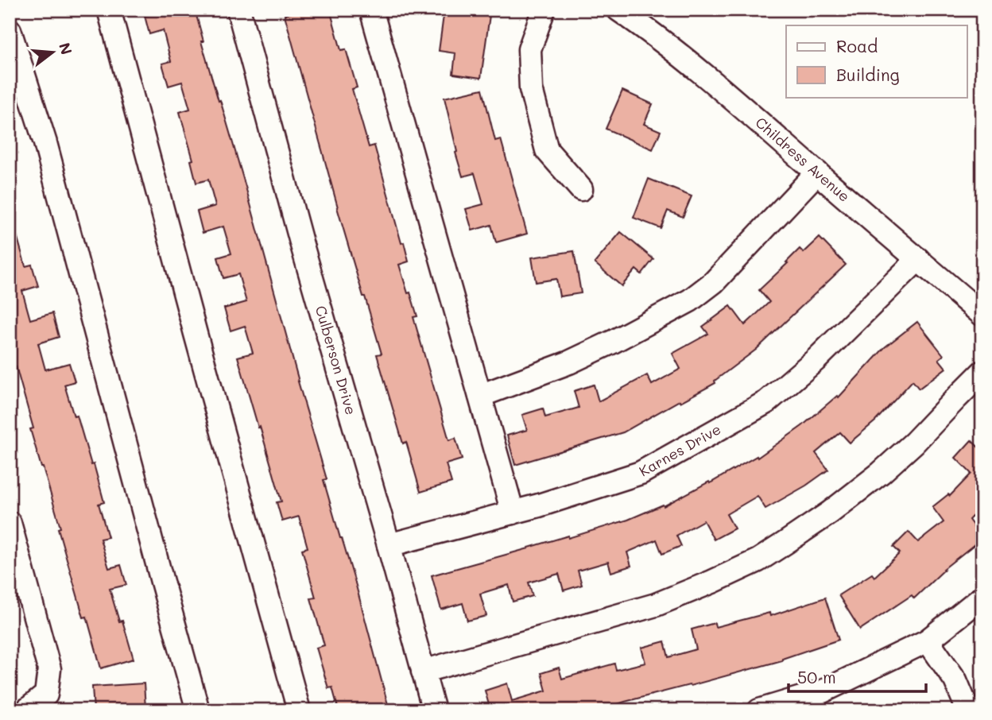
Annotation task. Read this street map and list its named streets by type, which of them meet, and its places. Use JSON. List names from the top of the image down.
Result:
{
  "streets": {
    "street": ["Childress Avenue", "Culberson Drive", "Karnes Drive"]
  },
  "crossings": [
    ["Childress Avenue", "Karnes Drive"],
    ["Culberson Drive", "Karnes Drive"]
  ],
  "legend": ["Road", "Building"],
  "scale_bar": "50 m",
  "north": "right"
}
